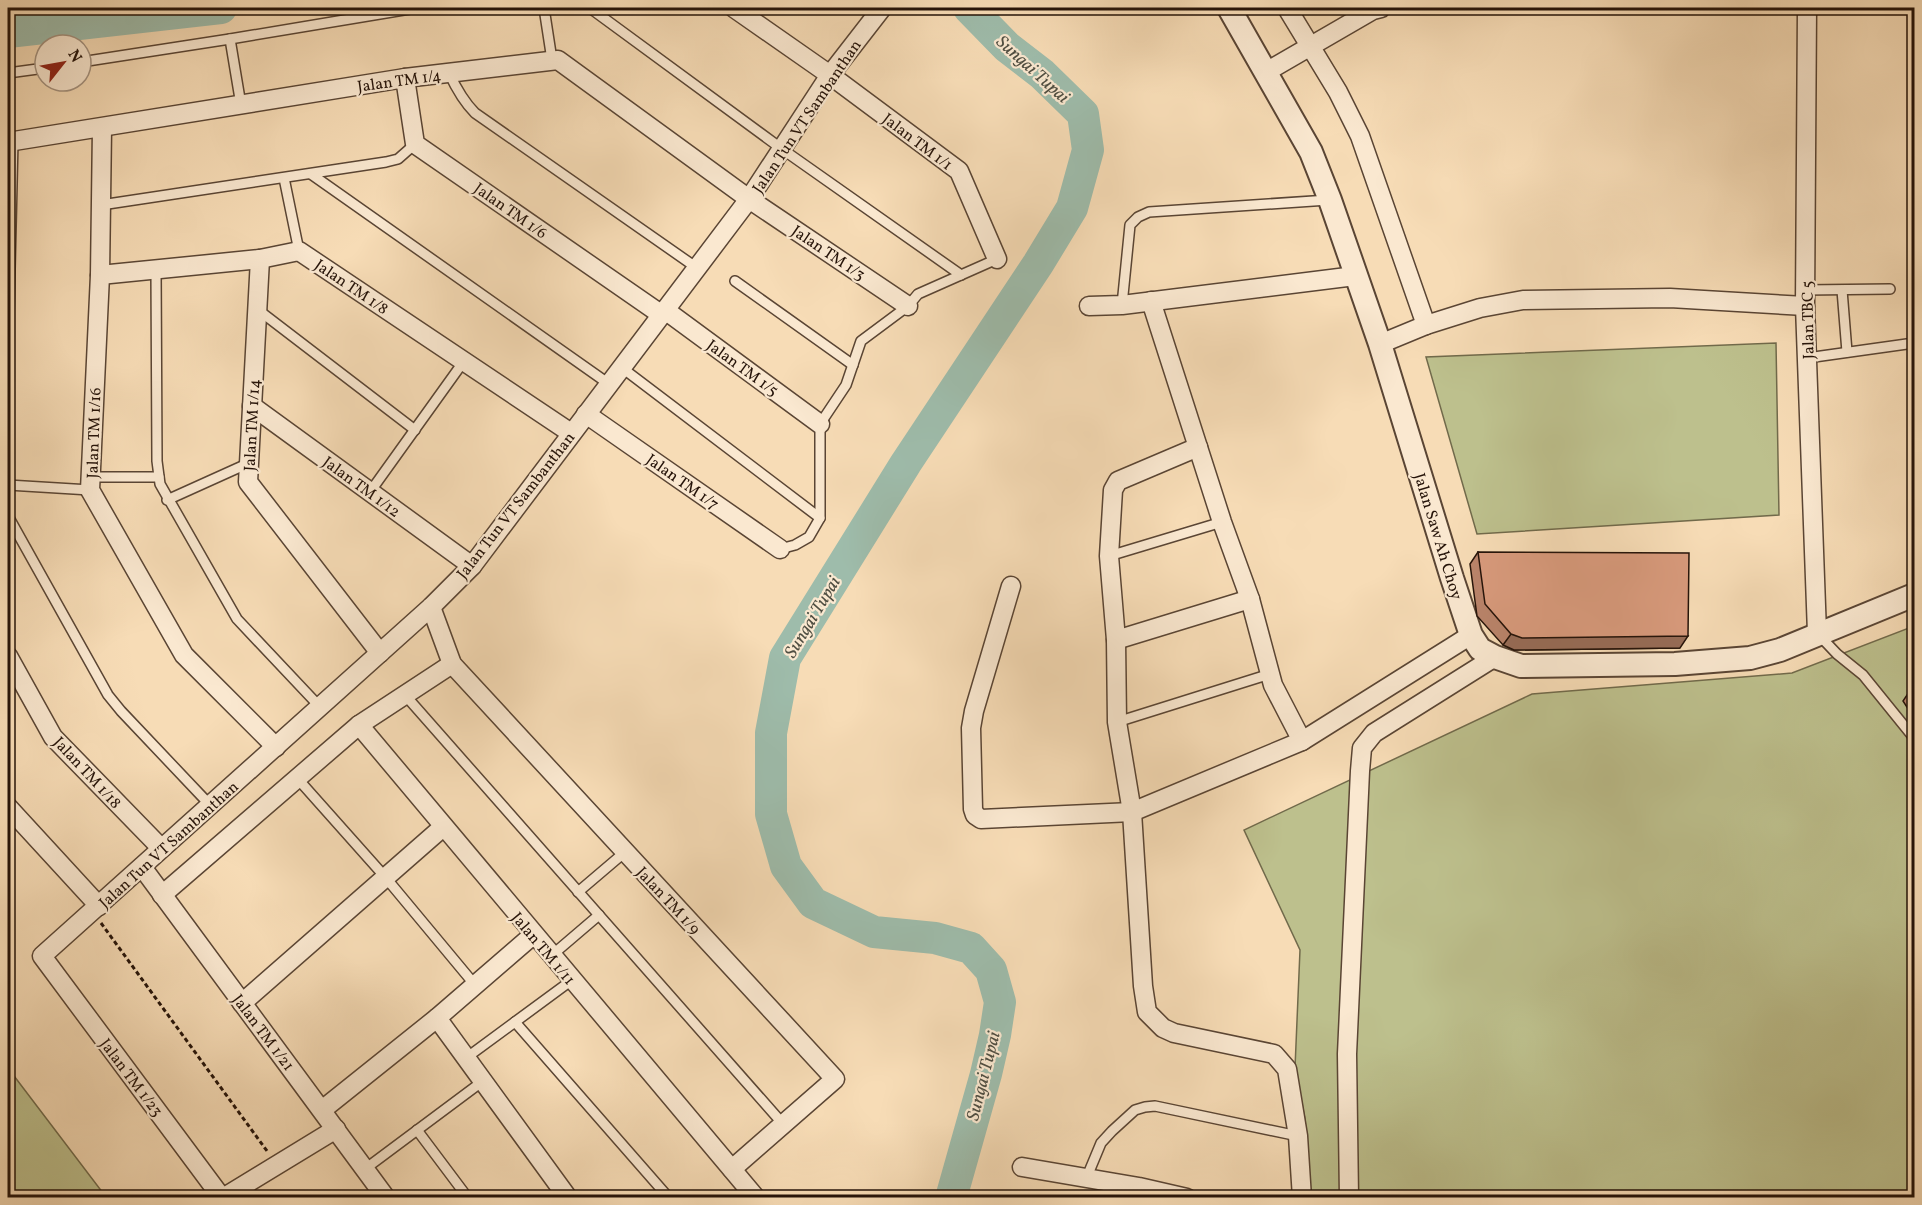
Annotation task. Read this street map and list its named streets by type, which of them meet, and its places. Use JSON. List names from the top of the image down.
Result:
{
  "streets": {
    "street": [
      "Jalan TM 1/4",
      "Jalan Tun VT Sambanthan",
      "Jalan TM 1/1",
      "Jalan TM 1/6",
      "Jalan TM 1/3",
      "Jalan TM 1/8",
      "Jalan TBC 5",
      "Jalan TM 1/5",
      "Jalan TM 1/14",
      "Jalan TM 1/16",
      "Jalan TM 1/7",
      "Jalan TM 1/12",
      "Jalan Saw Ah Choy",
      "Jalan TM 1/18",
      "Jalan TM 1/9",
      "Jalan TM 1/11",
      "Jalan TM 1/21",
      "Jalan TM 1/23"
    ]
  },
  "crossings": [
    ["Jalan TM 1/4", "Jalan TM 1/16"],
    ["Jalan Tun VT Sambanthan", "Jalan TM 1/1"],
    ["Jalan Tun VT Sambanthan", "Jalan TM 1/6"],
    ["Jalan Tun VT Sambanthan", "Jalan TM 1/3"],
    ["Jalan Tun VT Sambanthan", "Jalan TM 1/8"],
    ["Jalan Tun VT Sambanthan", "Jalan TM 1/5"],
    ["Jalan Tun VT Sambanthan", "Jalan TM 1/14"],
    ["Jalan Tun VT Sambanthan", "Jalan TM 1/16"],
    ["Jalan Tun VT Sambanthan", "Jalan TM 1/7"],
    ["Jalan Tun VT Sambanthan", "Jalan TM 1/12"],
    ["Jalan Tun VT Sambanthan", "Jalan TM 1/18"],
    ["Jalan Tun VT Sambanthan", "Jalan TM 1/9"],
    ["Jalan Tun VT Sambanthan", "Jalan TM 1/21"],
    ["Jalan Tun VT Sambanthan", "Jalan TM 1/23"],
    ["Jalan TM 1/6", "Jalan TM 1/5"],
    ["Jalan TM 1/8", "Jalan TM 1/14"],
    ["Jalan TM 1/8", "Jalan TM 1/16"],
    ["Jalan TBC 5", "Jalan Saw Ah Choy"],
    ["Jalan TM 1/14", "Jalan TM 1/12"],
    ["Jalan TM 1/9", "Jalan TM 1/11"]
  ],
  "water": ["Sungai Tupai"],
  "north": "top right"
}
